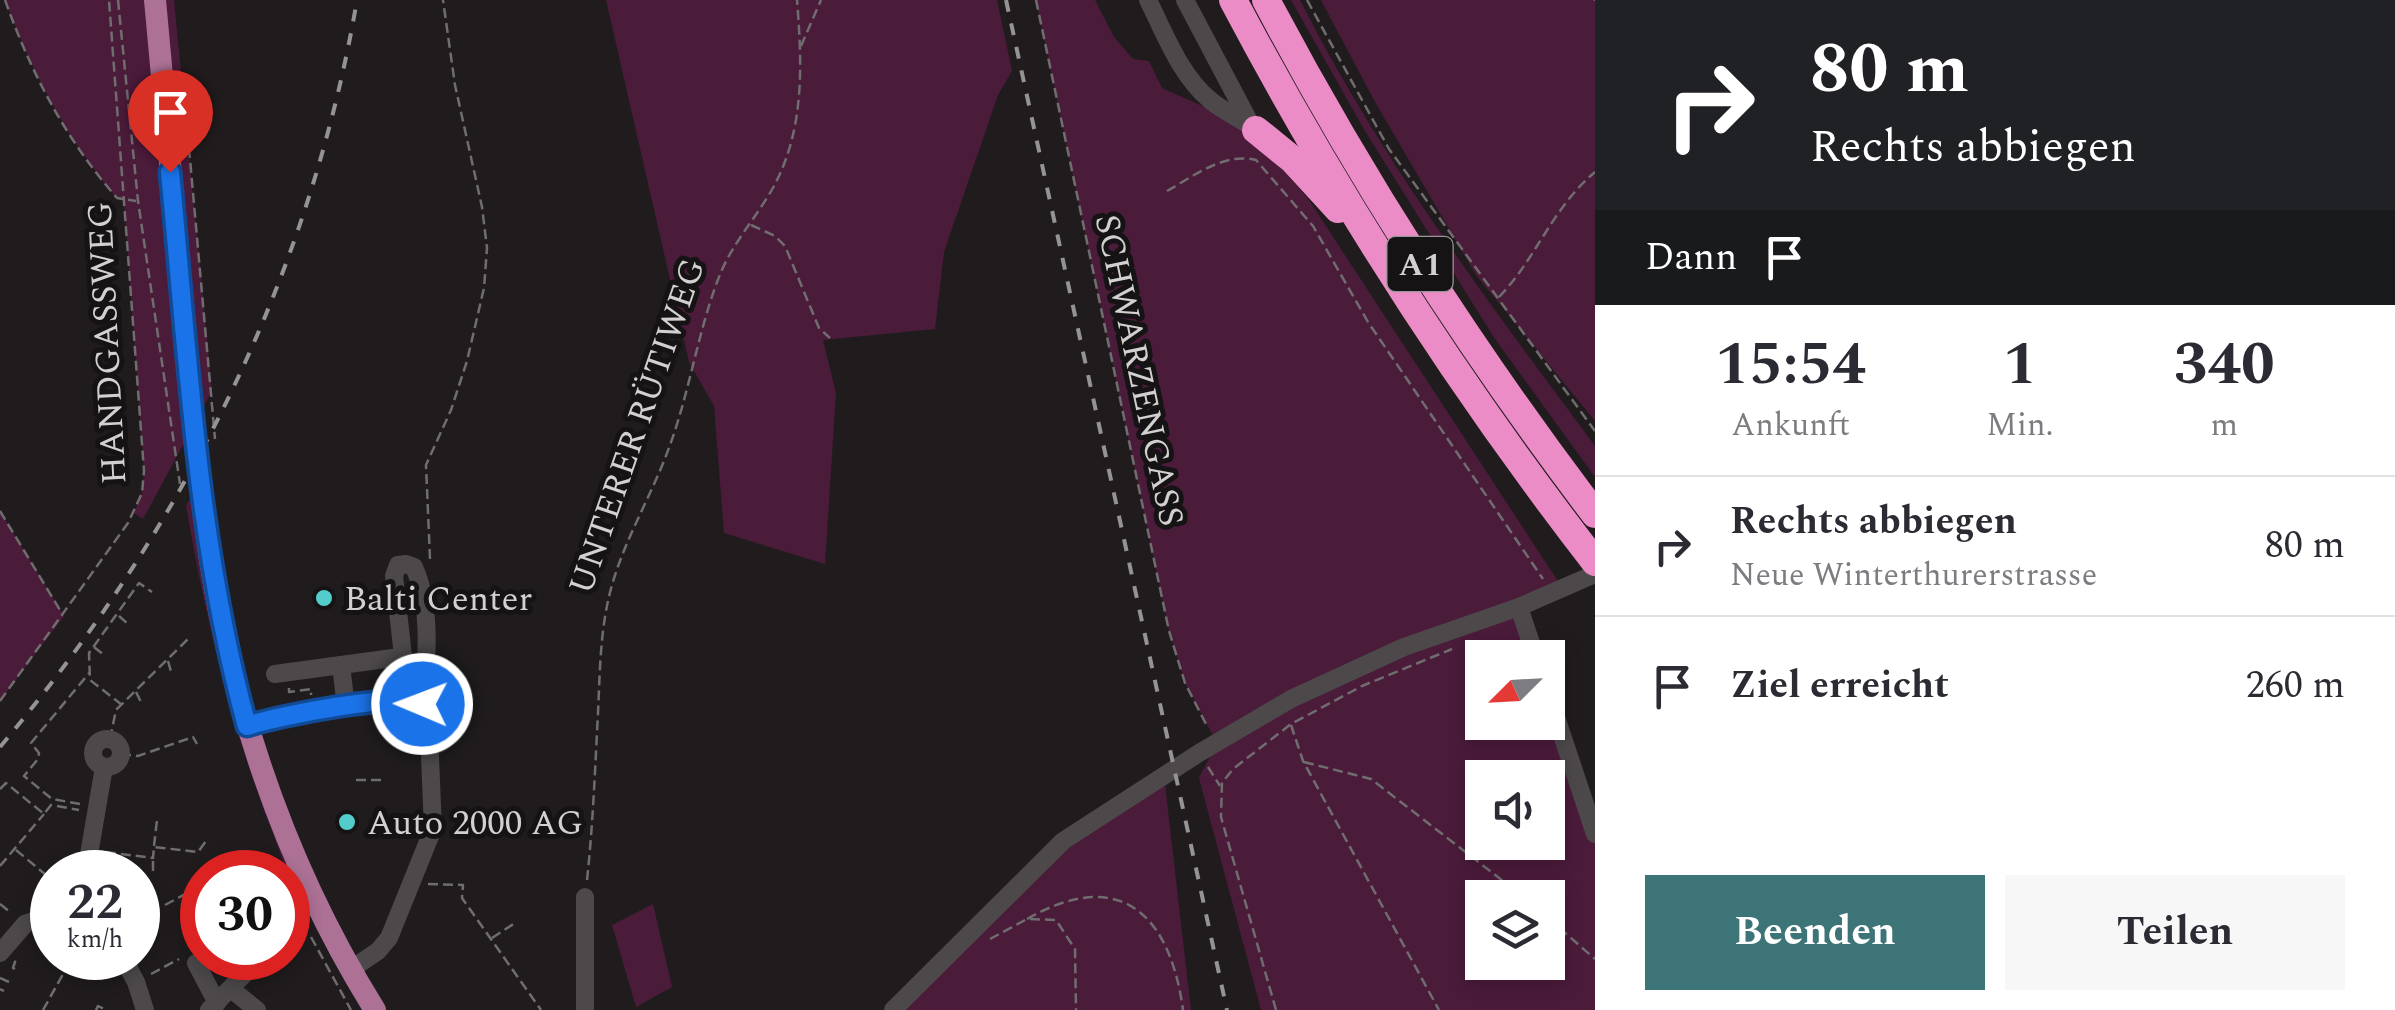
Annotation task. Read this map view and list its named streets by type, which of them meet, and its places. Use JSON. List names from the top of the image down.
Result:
{
  "streets": {
    "highway": ["A1"],
    "path": ["HANDGASSWEG", "SCHWARZENGASS", "UNTERER RÜTIWEG"]
  },
  "places": ["Balti Center", "Auto 2000 AG"],
  "north": "bottom left",
  "page": {
    "turn": ["80 m", "Rechts abbiegen"],
    "then": "Dann",
    "eta": [
      "15:54",
      "Ankunft",
      "1",
      "Min.",
      "340",
      "m"
    ],
    "list": [
      {
        "name": "Rechts abbiegen",
        "note": "Neue Winterthurerstrasse",
        "value": "80 m"
      },
      {
        "name": "Ziel erreicht",
        "value": "260 m"
      }
    ],
    "speed": "22 km/h",
    "limit": "30",
    "buttons": ["Beenden", "Teilen"]
  }
}
